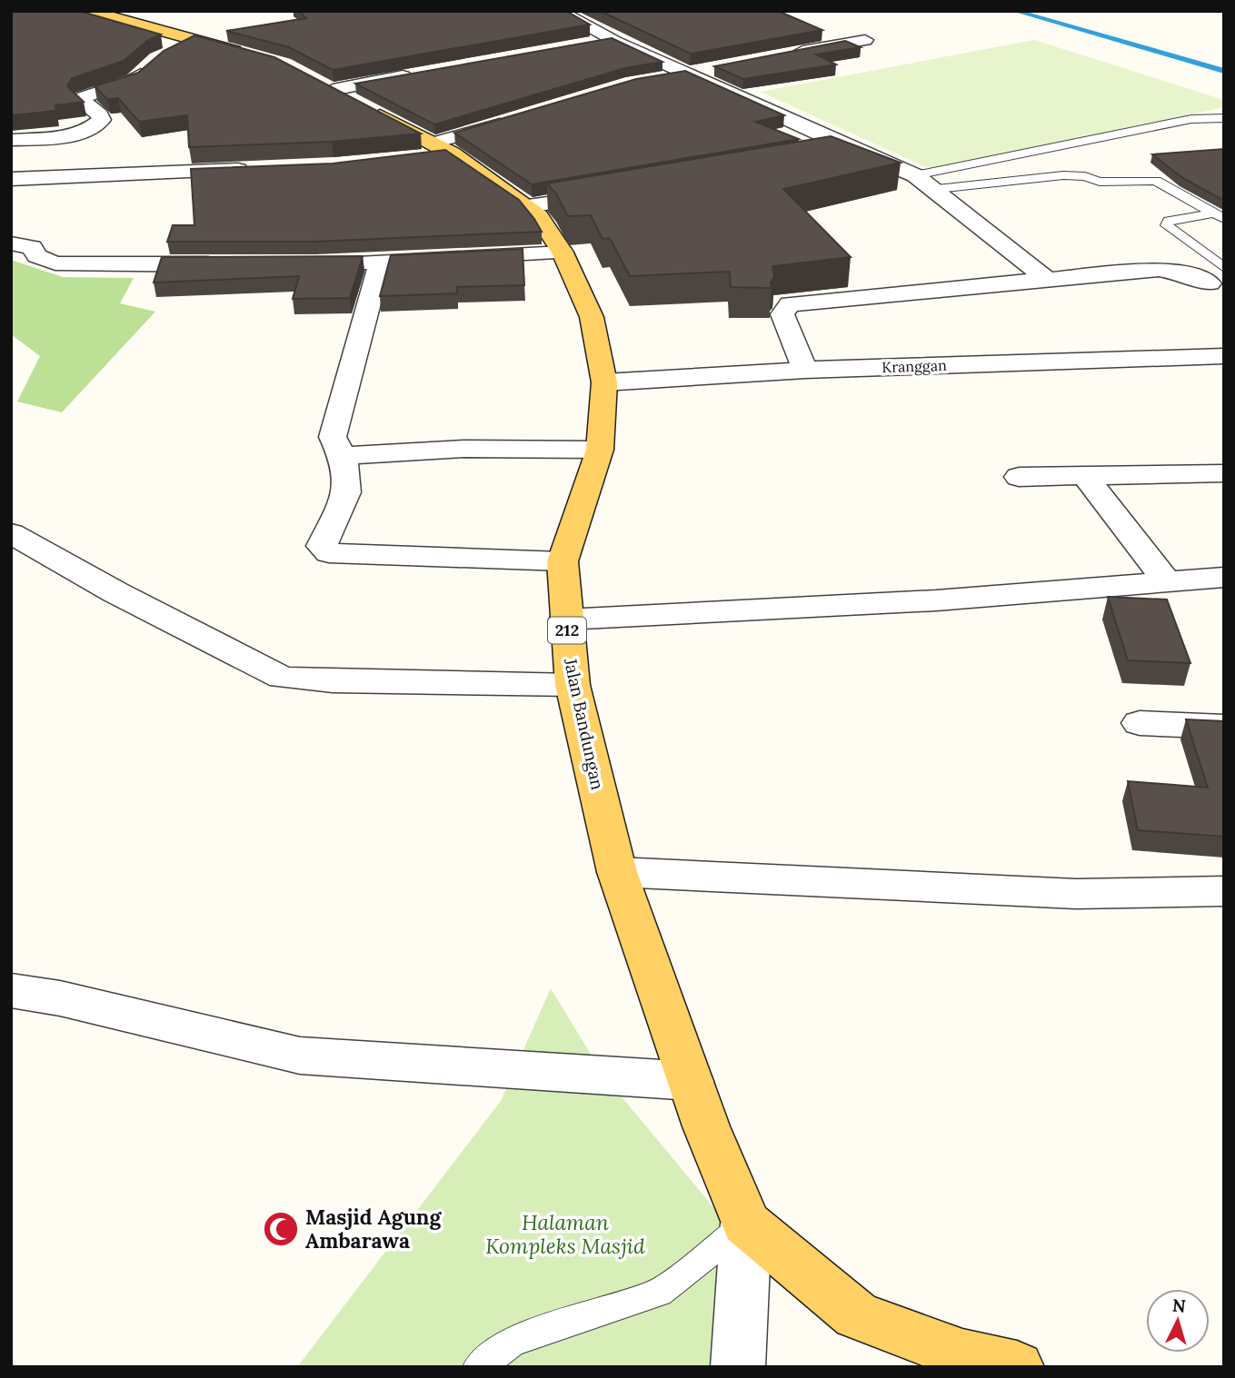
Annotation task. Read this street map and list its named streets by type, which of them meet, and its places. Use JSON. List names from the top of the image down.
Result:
{
  "streets": {
    "main road": ["212", "Jalan Bandungan"],
    "street": ["Kranggan"]
  },
  "crossings": [
    ["Kranggan", "Jalan Bandungan"]
  ],
  "parks": ["Halaman Kompleks Masjid"],
  "places": {
    "mosque": ["Masjid Agung Ambarawa"]
  },
  "north": "top"
}
